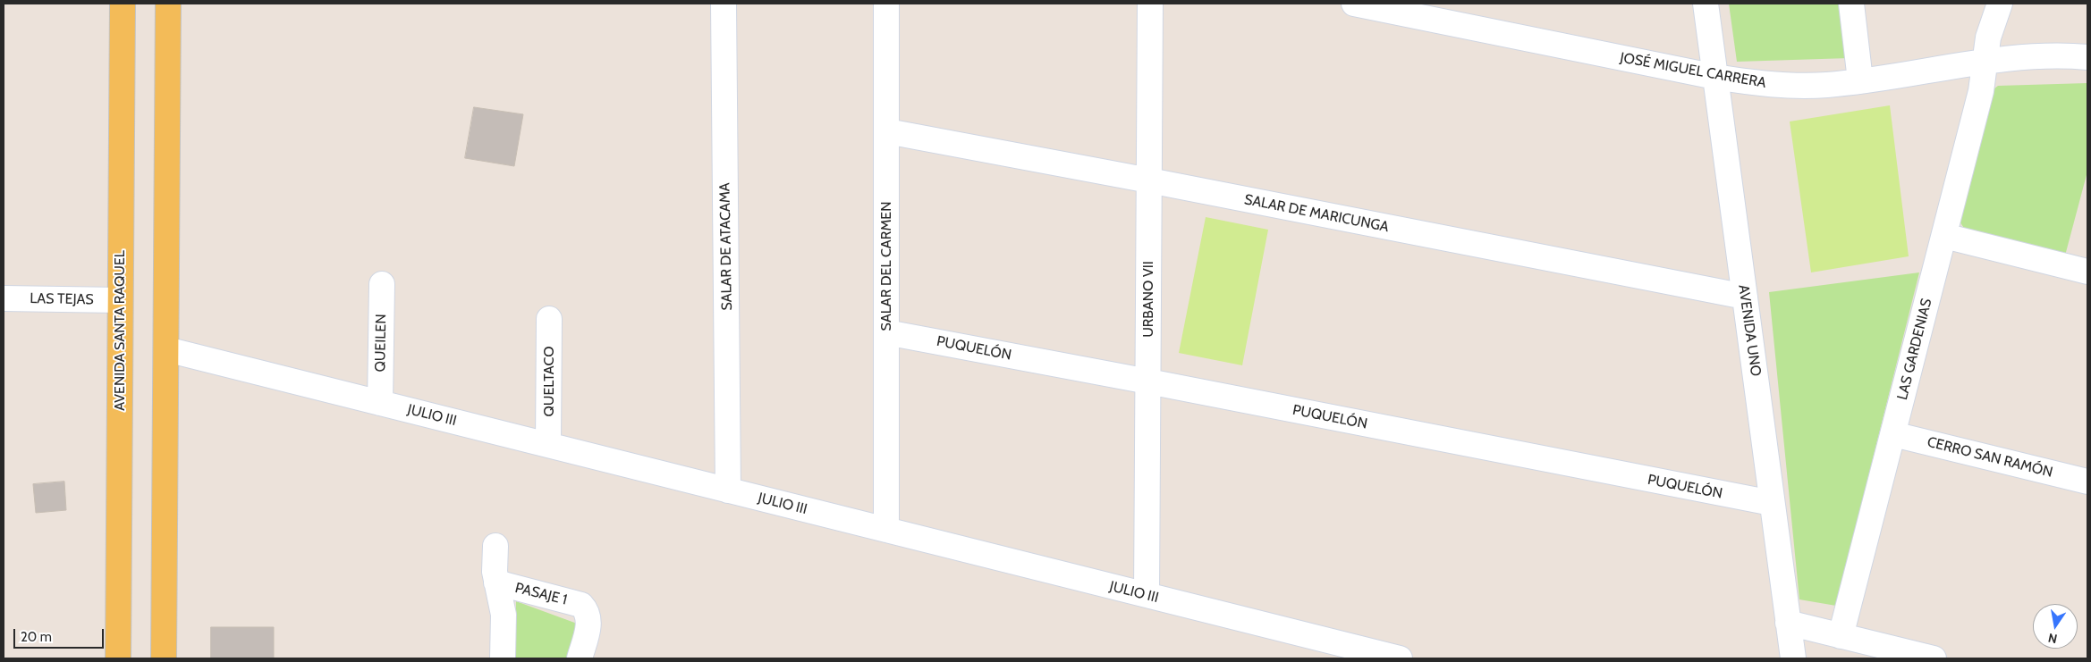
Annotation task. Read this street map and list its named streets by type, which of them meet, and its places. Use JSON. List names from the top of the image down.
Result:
{
  "streets": {
    "main road": ["AVENIDA SANTA RAQUEL"],
    "street": [
      "JOSÉ MIGUEL CARRERA",
      "SALAR DE MARICUNGA",
      "SALAR DE ATACAMA",
      "SALAR DEL CARMEN",
      "LAS TEJAS",
      "URBANO VII",
      "AVENIDA UNO",
      "QUEILEN",
      "PUQUELÓN",
      "LAS GARDENIAS",
      "QUELTACO",
      "JULIO III",
      "CERRO SAN RAMÓN",
      "PASAJE 1"
    ]
  },
  "crossings": [
    ["JOSÉ MIGUEL CARRERA", "AVENIDA UNO"],
    ["JOSÉ MIGUEL CARRERA", "LAS GARDENIAS"],
    ["SALAR DE MARICUNGA", "SALAR DEL CARMEN"],
    ["SALAR DE MARICUNGA", "URBANO VII"],
    ["SALAR DE MARICUNGA", "AVENIDA UNO"],
    ["SALAR DE ATACAMA", "JULIO III"],
    ["SALAR DEL CARMEN", "PUQUELÓN"],
    ["SALAR DEL CARMEN", "JULIO III"],
    ["LAS TEJAS", "AVENIDA SANTA RAQUEL"],
    ["URBANO VII", "PUQUELÓN"],
    ["URBANO VII", "JULIO III"],
    ["AVENIDA UNO", "PUQUELÓN"],
    ["QUEILEN", "JULIO III"],
    ["LAS GARDENIAS", "CERRO SAN RAMÓN"],
    ["QUELTACO", "JULIO III"]
  ],
  "scale_bar": "20 m",
  "north": "bottom"
}
